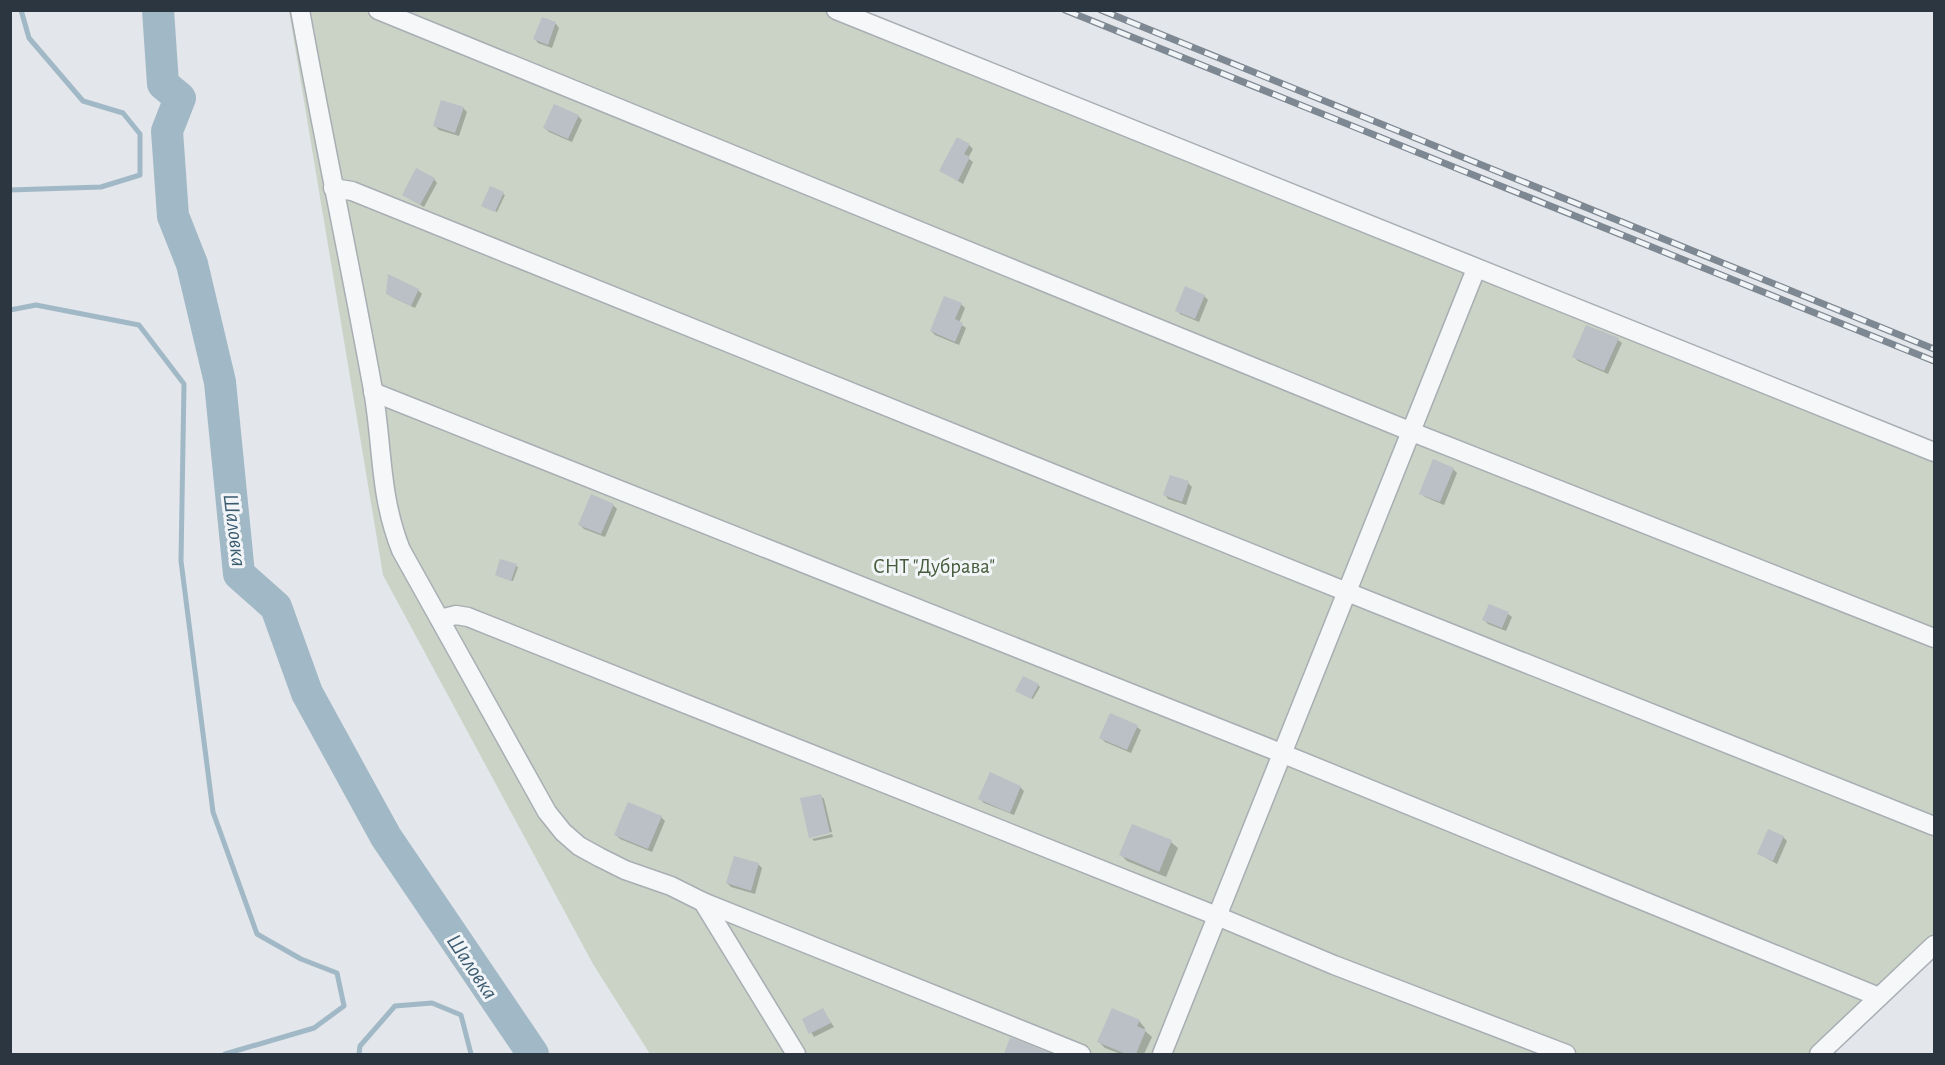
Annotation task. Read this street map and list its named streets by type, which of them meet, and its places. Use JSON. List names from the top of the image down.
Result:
{
  "water": ["Шаловка"],
  "parks": ["СНТ \"Дубрава\""]
}
